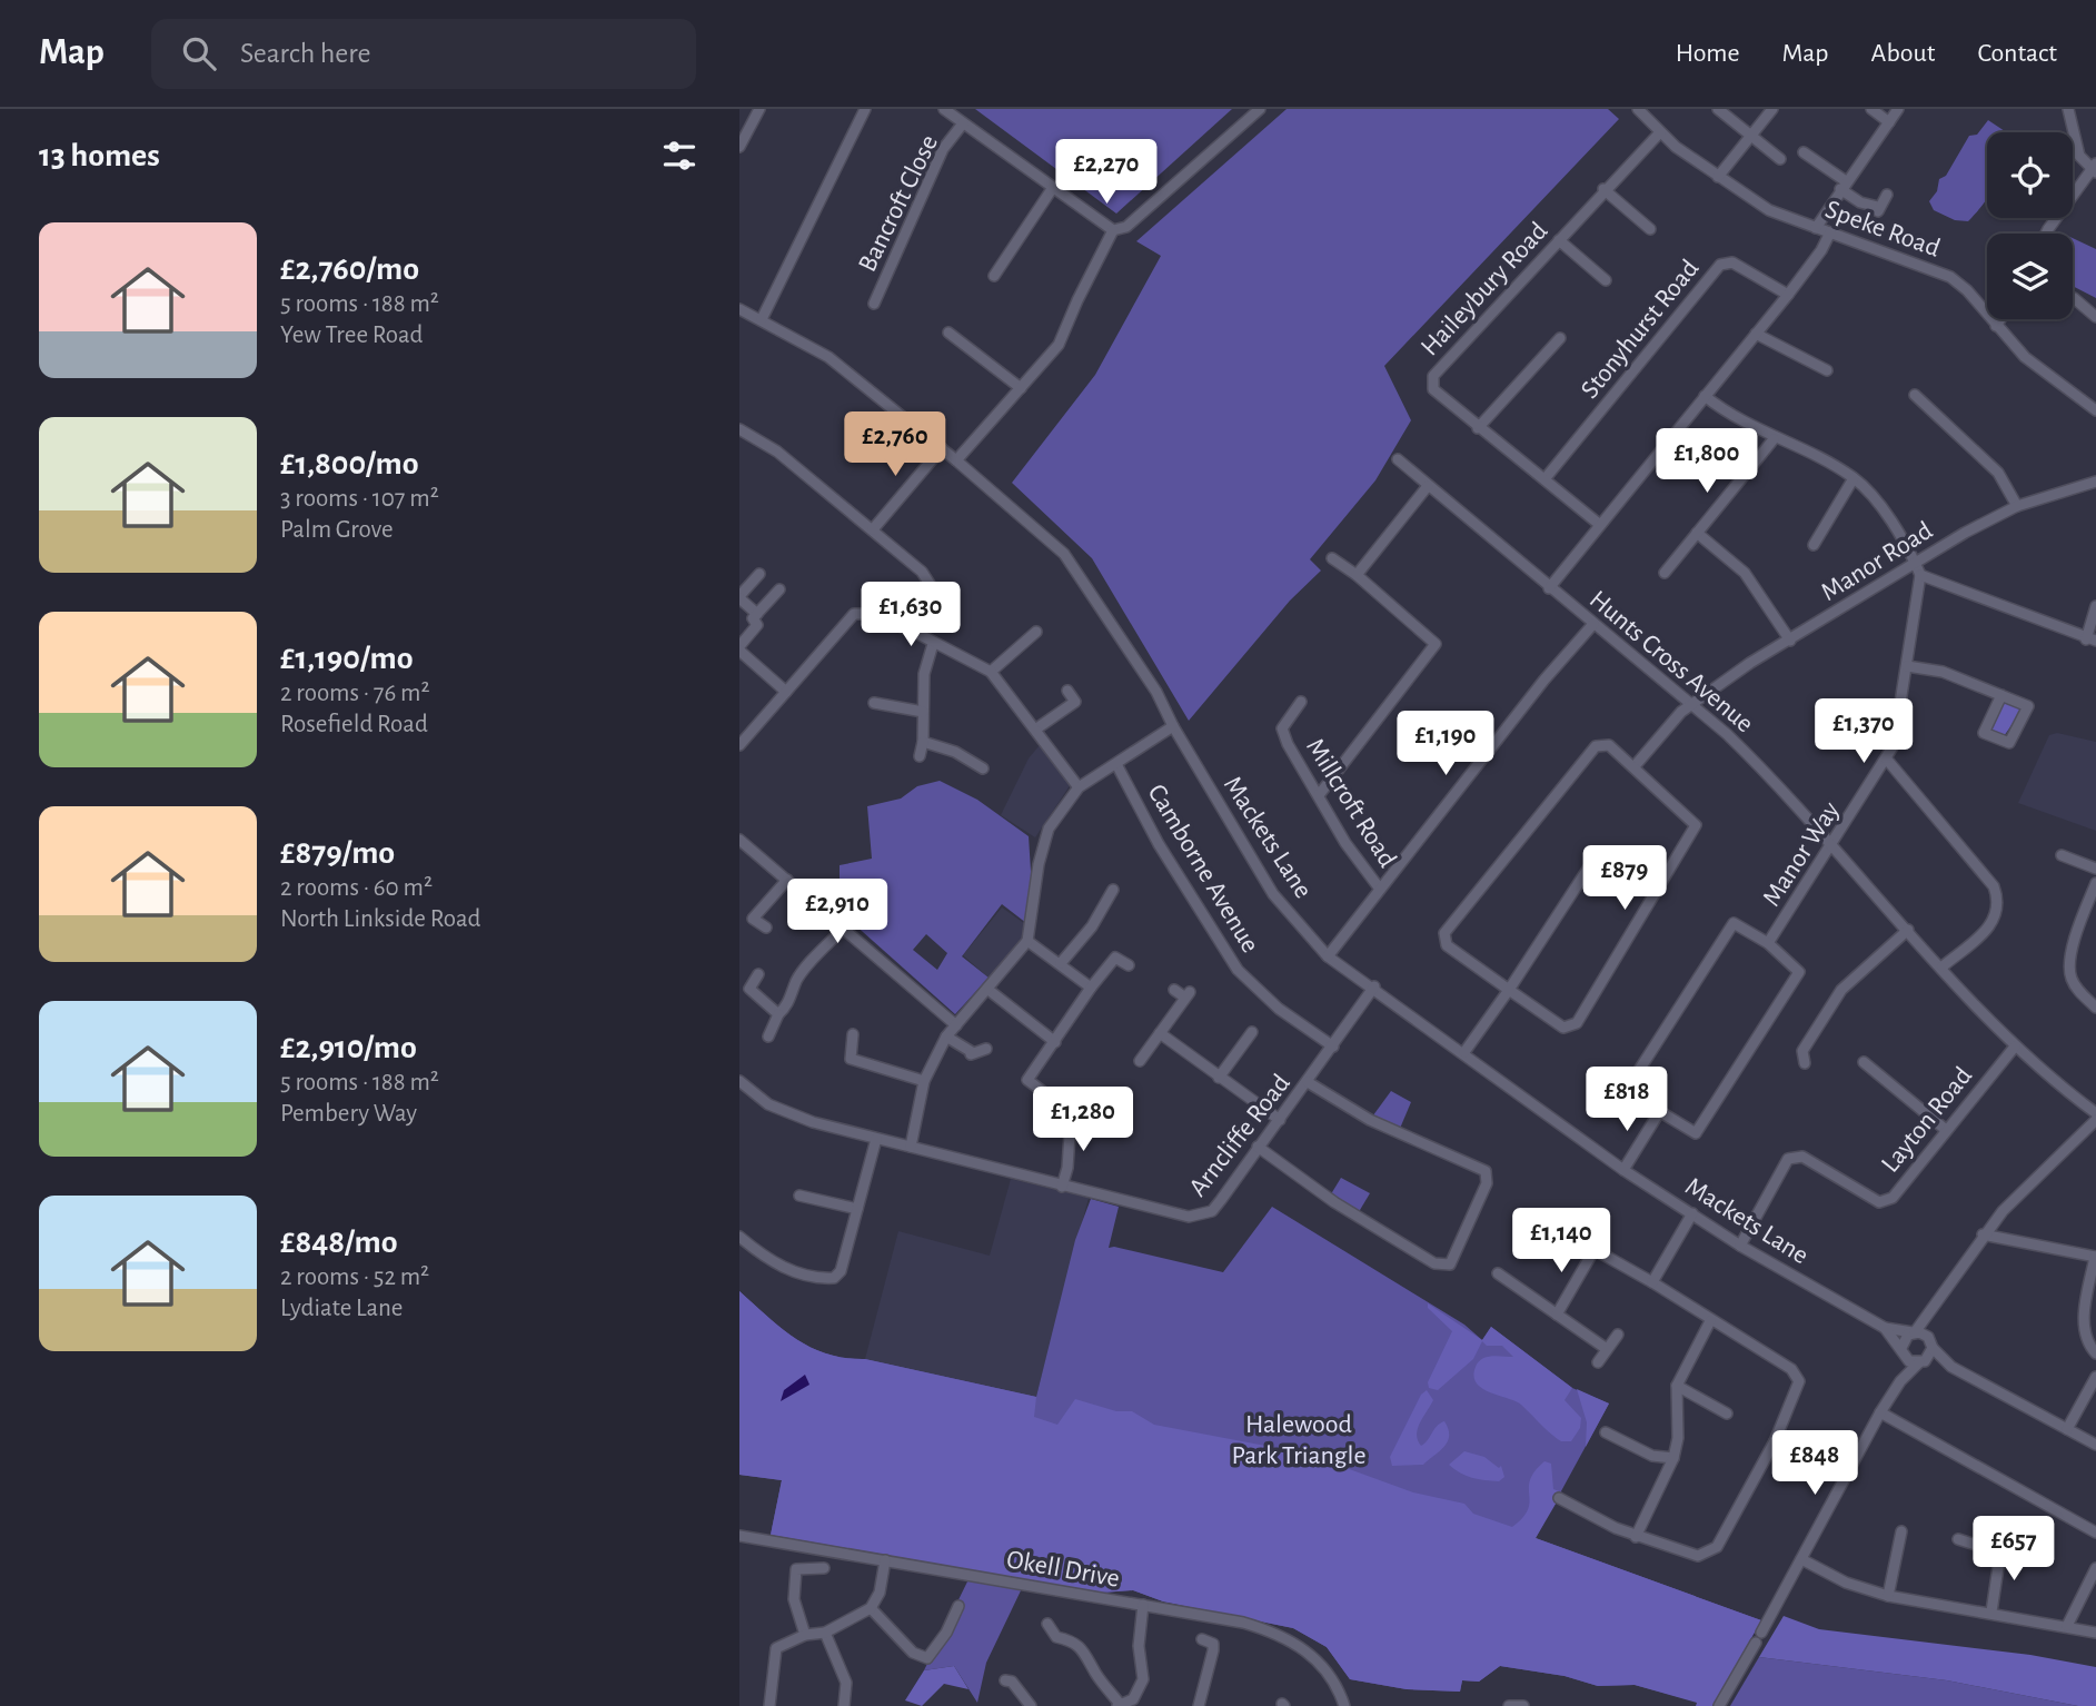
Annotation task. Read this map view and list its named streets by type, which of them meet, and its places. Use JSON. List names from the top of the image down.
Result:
{
  "streets": {
    "street": [
      "Bancroft Close",
      "Speke Road",
      "Haileybury Road",
      "Stonyhurst Road",
      "Manor Road",
      "Hunts Cross Avenue",
      "Millcroft Road",
      "Mackets Lane",
      "Manor Way",
      "Camborne Avenue",
      "Layton Road",
      "Arncliffe Road",
      "Okell Drive"
    ]
  },
  "crossings": [
    ["Speke Road", "Haileybury Road"],
    ["Haileybury Road", "Stonyhurst Road"],
    ["Manor Road", "Hunts Cross Avenue"],
    ["Manor Road", "Manor Way"],
    ["Hunts Cross Avenue", "Manor Way"],
    ["Hunts Cross Avenue", "Layton Road"],
    ["Mackets Lane", "Layton Road"],
    ["Mackets Lane", "Arncliffe Road"],
    ["Camborne Avenue", "Arncliffe Road"]
  ],
  "parks": ["Halewood Park Triangle"],
  "page": {
    "header": "Map",
    "search": "Search here",
    "nav": [
      "Home",
      "Map",
      "About",
      "Contact"
    ],
    "heading": "13 homes",
    "price": [
      "£2,270",
      "£2,760",
      "£1,800",
      "£1,630",
      "£1,370",
      "£1,190",
      "£879",
      "£2,910",
      "£818",
      "£1,280",
      "£1,140",
      "£848",
      "£657"
    ],
    "list": [
      {
        "name": "£2,760/mo",
        "note": "5 rooms · 188 m² · Yew Tree Road"
      },
      {
        "name": "£1,800/mo",
        "note": "3 rooms · 107 m² · Palm Grove"
      },
      {
        "name": "£1,190/mo",
        "note": "2 rooms · 76 m² · Rosefield Road"
      },
      {
        "name": "£879/mo",
        "note": "2 rooms · 60 m² · North Linkside Road"
      },
      {
        "name": "£2,910/mo",
        "note": "5 rooms · 188 m² · Pembery Way"
      },
      {
        "name": "£848/mo",
        "note": "2 rooms · 52 m² · Lydiate Lane"
      }
    ]
  }
}
